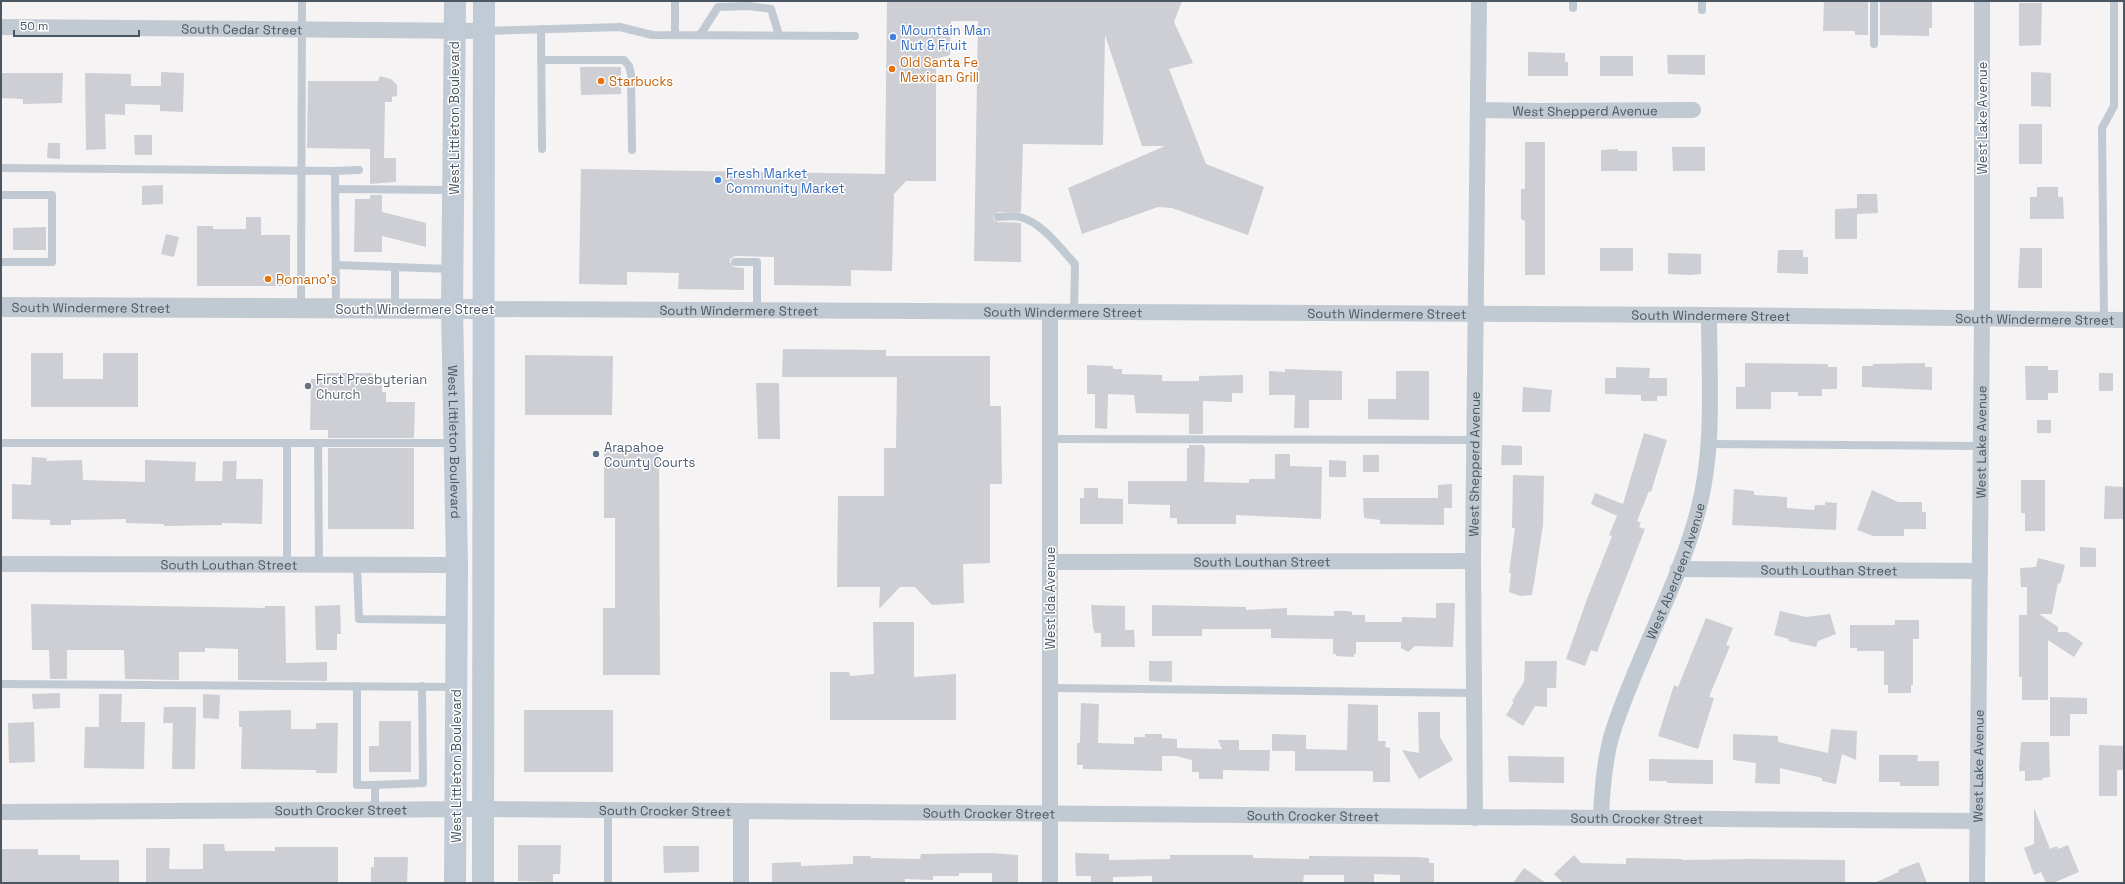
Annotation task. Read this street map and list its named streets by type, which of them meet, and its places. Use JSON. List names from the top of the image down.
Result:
{
  "streets": {
    "main road": ["West Littleton Boulevard"],
    "street": [
      "South Cedar Street",
      "West Shepperd Avenue",
      "West Lake Avenue",
      "South Windermere Street",
      "South Louthan Street",
      "West Aberdeen Avenue",
      "West Ida Avenue",
      "South Crocker Street"
    ]
  },
  "crossings": [
    ["South Cedar Street", "West Littleton Boulevard"],
    ["West Shepperd Avenue", "South Windermere Street"],
    ["West Shepperd Avenue", "South Louthan Street"],
    ["West Shepperd Avenue", "South Crocker Street"],
    ["West Littleton Boulevard", "South Windermere Street"],
    ["West Littleton Boulevard", "South Louthan Street"],
    ["West Littleton Boulevard", "South Crocker Street"],
    ["West Lake Avenue", "South Windermere Street"],
    ["West Lake Avenue", "South Louthan Street"],
    ["West Lake Avenue", "South Crocker Street"],
    ["South Windermere Street", "West Aberdeen Avenue"],
    ["South Windermere Street", "West Ida Avenue"],
    ["South Louthan Street", "West Aberdeen Avenue"],
    ["South Louthan Street", "West Ida Avenue"],
    ["West Aberdeen Avenue", "South Crocker Street"],
    ["West Ida Avenue", "South Crocker Street"]
  ],
  "places": [
    "Mountain Man Nut & Fruit",
    "Old Santa Fe Mexican Grill",
    "Starbucks",
    "Fresh Market Community Market",
    "Romano's",
    "First Presbyterian Church",
    "Arapahoe County Courts"
  ],
  "scale_bar": "50 m"
}
